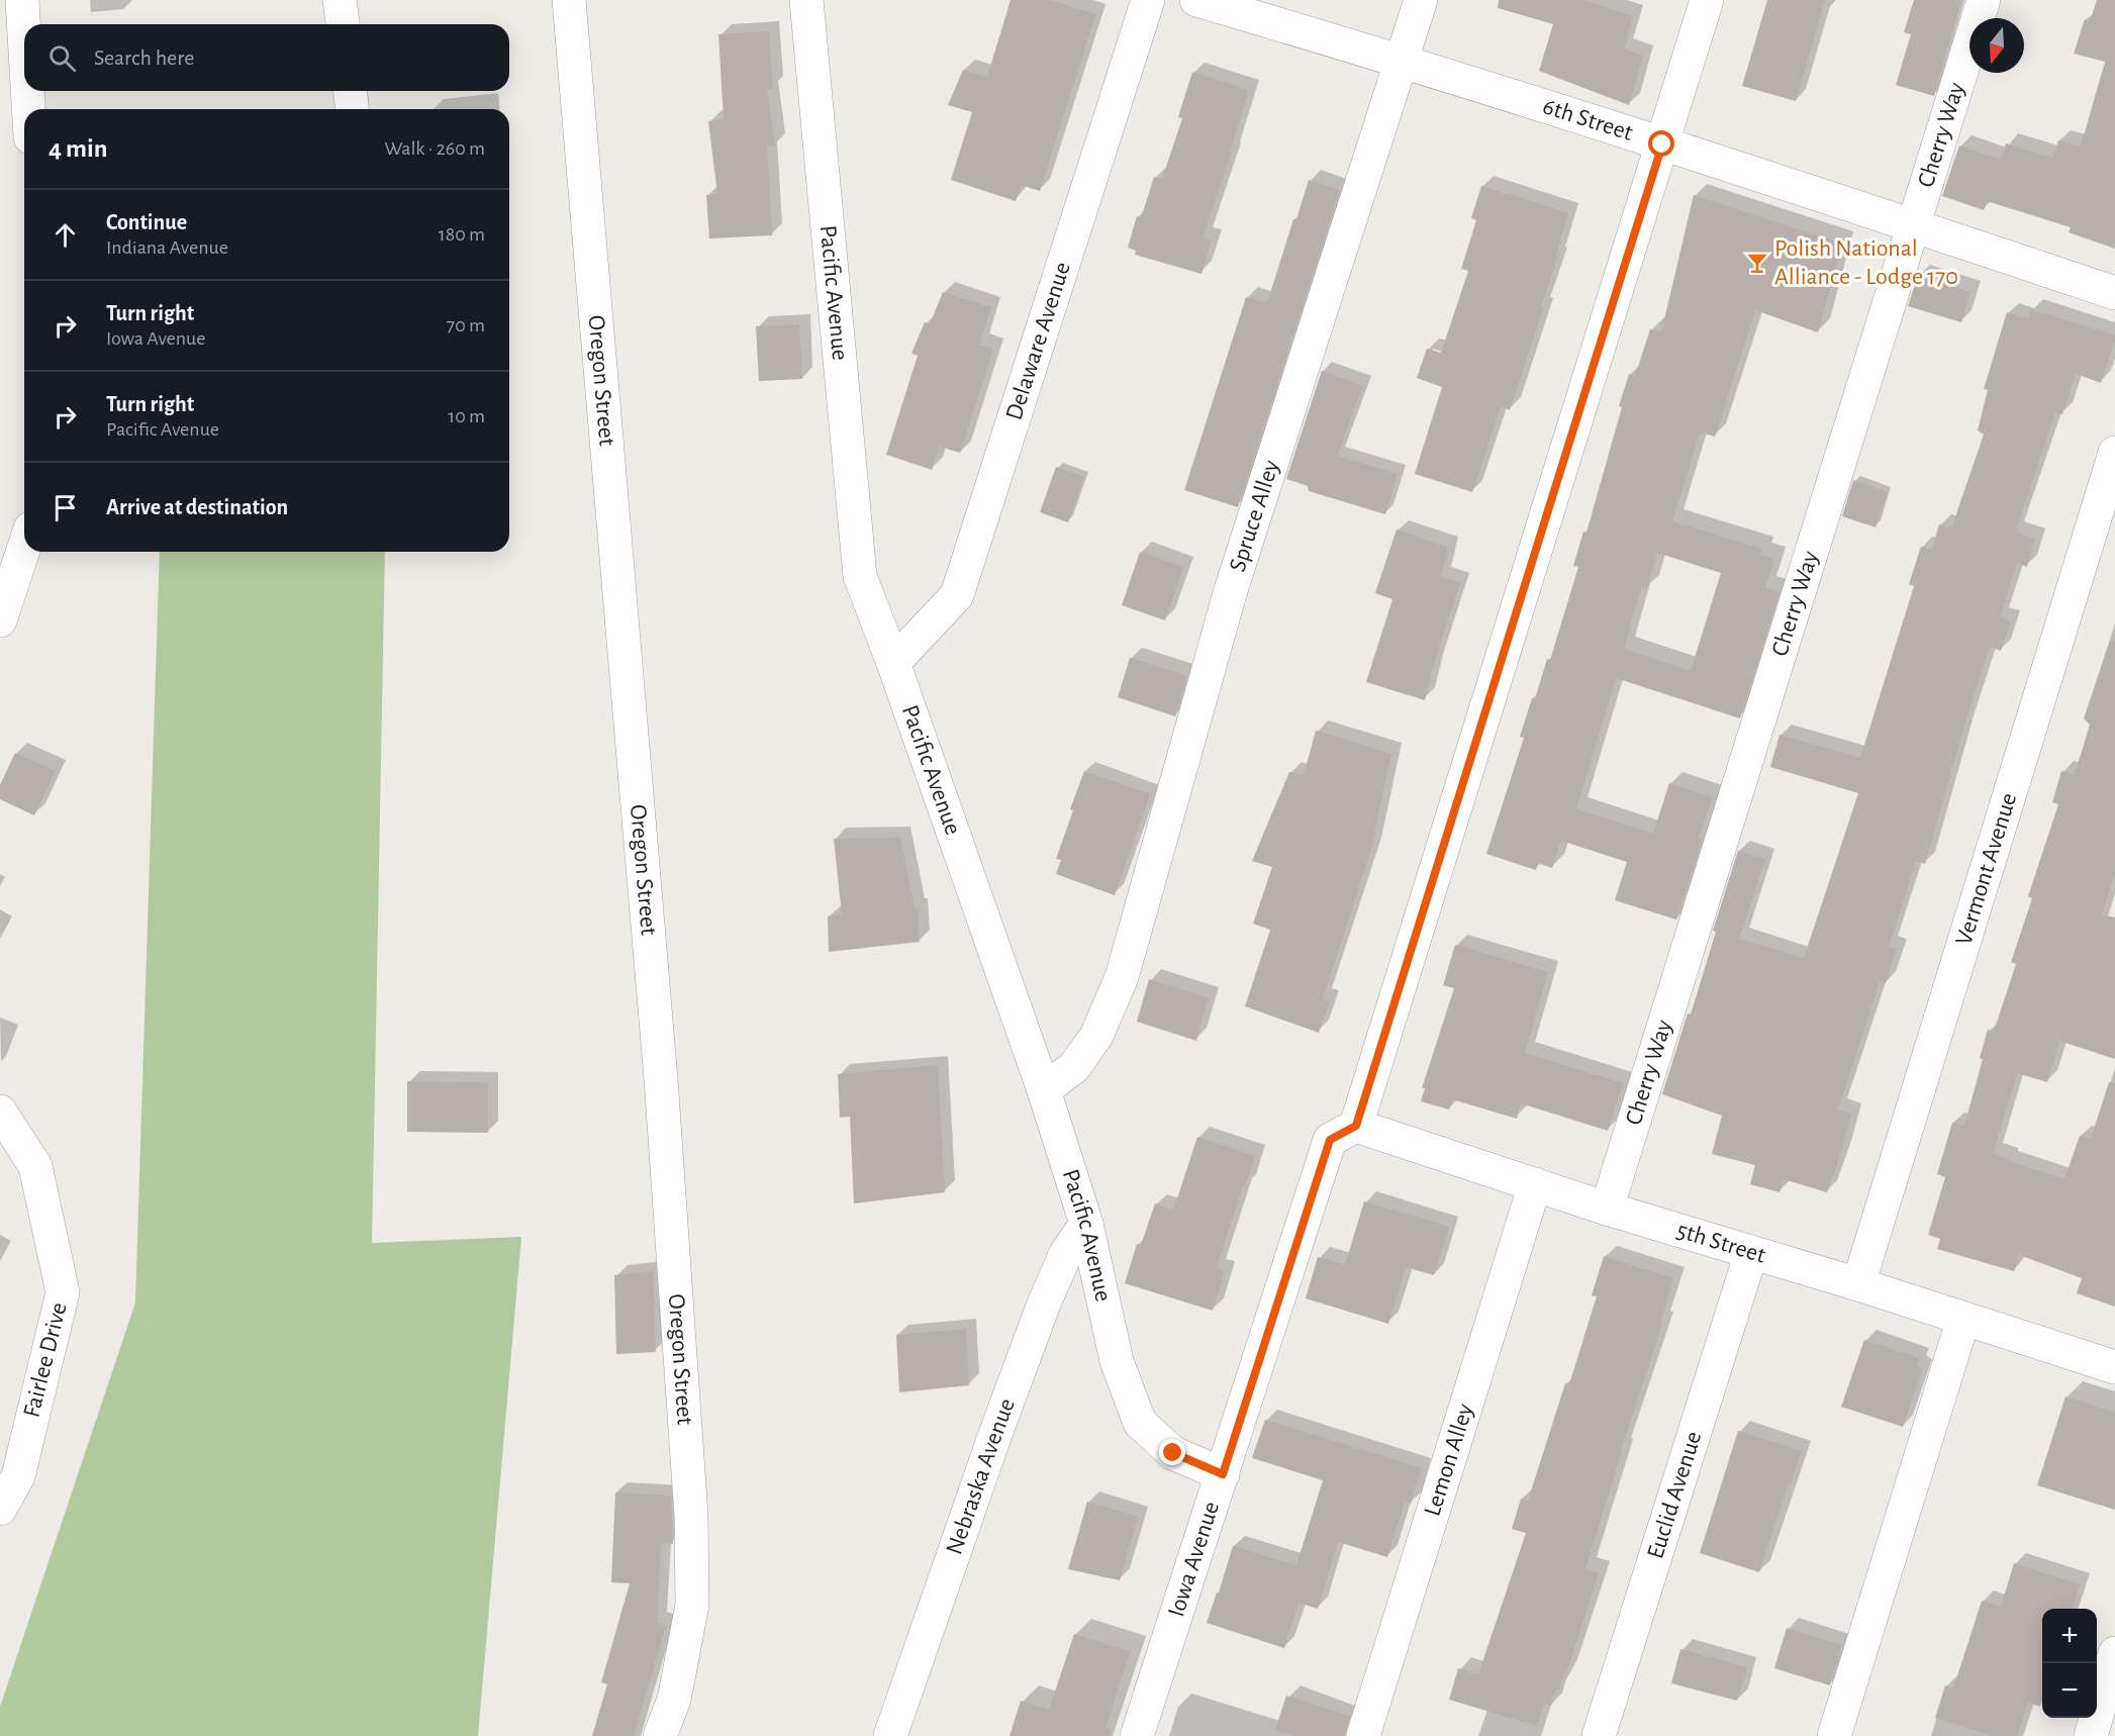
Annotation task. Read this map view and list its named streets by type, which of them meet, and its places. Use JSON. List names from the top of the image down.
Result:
{
  "streets": {
    "street": [
      "6th Street",
      "Cherry Way",
      "Pacific Avenue",
      "Delaware Avenue",
      "Oregon Street",
      "Spruce Alley",
      "Vermont Avenue",
      "5th Street",
      "Fairlee Drive",
      "Lemon Alley",
      "Nebraska Avenue",
      "Euclid Avenue",
      "Iowa Avenue"
    ]
  },
  "crossings": [
    ["6th Street", "Cherry Way"],
    ["6th Street", "Spruce Alley"],
    ["6th Street", "Iowa Avenue"],
    ["Cherry Way", "5th Street"],
    ["Pacific Avenue", "Delaware Avenue"],
    ["Pacific Avenue", "Spruce Alley"],
    ["Pacific Avenue", "Nebraska Avenue"],
    ["Pacific Avenue", "Iowa Avenue"],
    ["Vermont Avenue", "5th Street"],
    ["5th Street", "Lemon Alley"],
    ["5th Street", "Euclid Avenue"],
    ["5th Street", "Iowa Avenue"]
  ],
  "places": {
    "bar": ["Polish National Alliance - Lodge 170"]
  },
  "north": "bottom",
  "page": {
    "search": "Search here",
    "heading": ["4 min", "Walk · 260 m"],
    "list": [
      ["Continue", "Indiana Avenue", "180 m"],
      ["Turn right", "Iowa Avenue", "70 m"],
      ["Turn right", "Pacific Avenue", "10 m"],
      "Arrive at destination"
    ],
    "map_buttons": ["+", "−"]
  }
}
